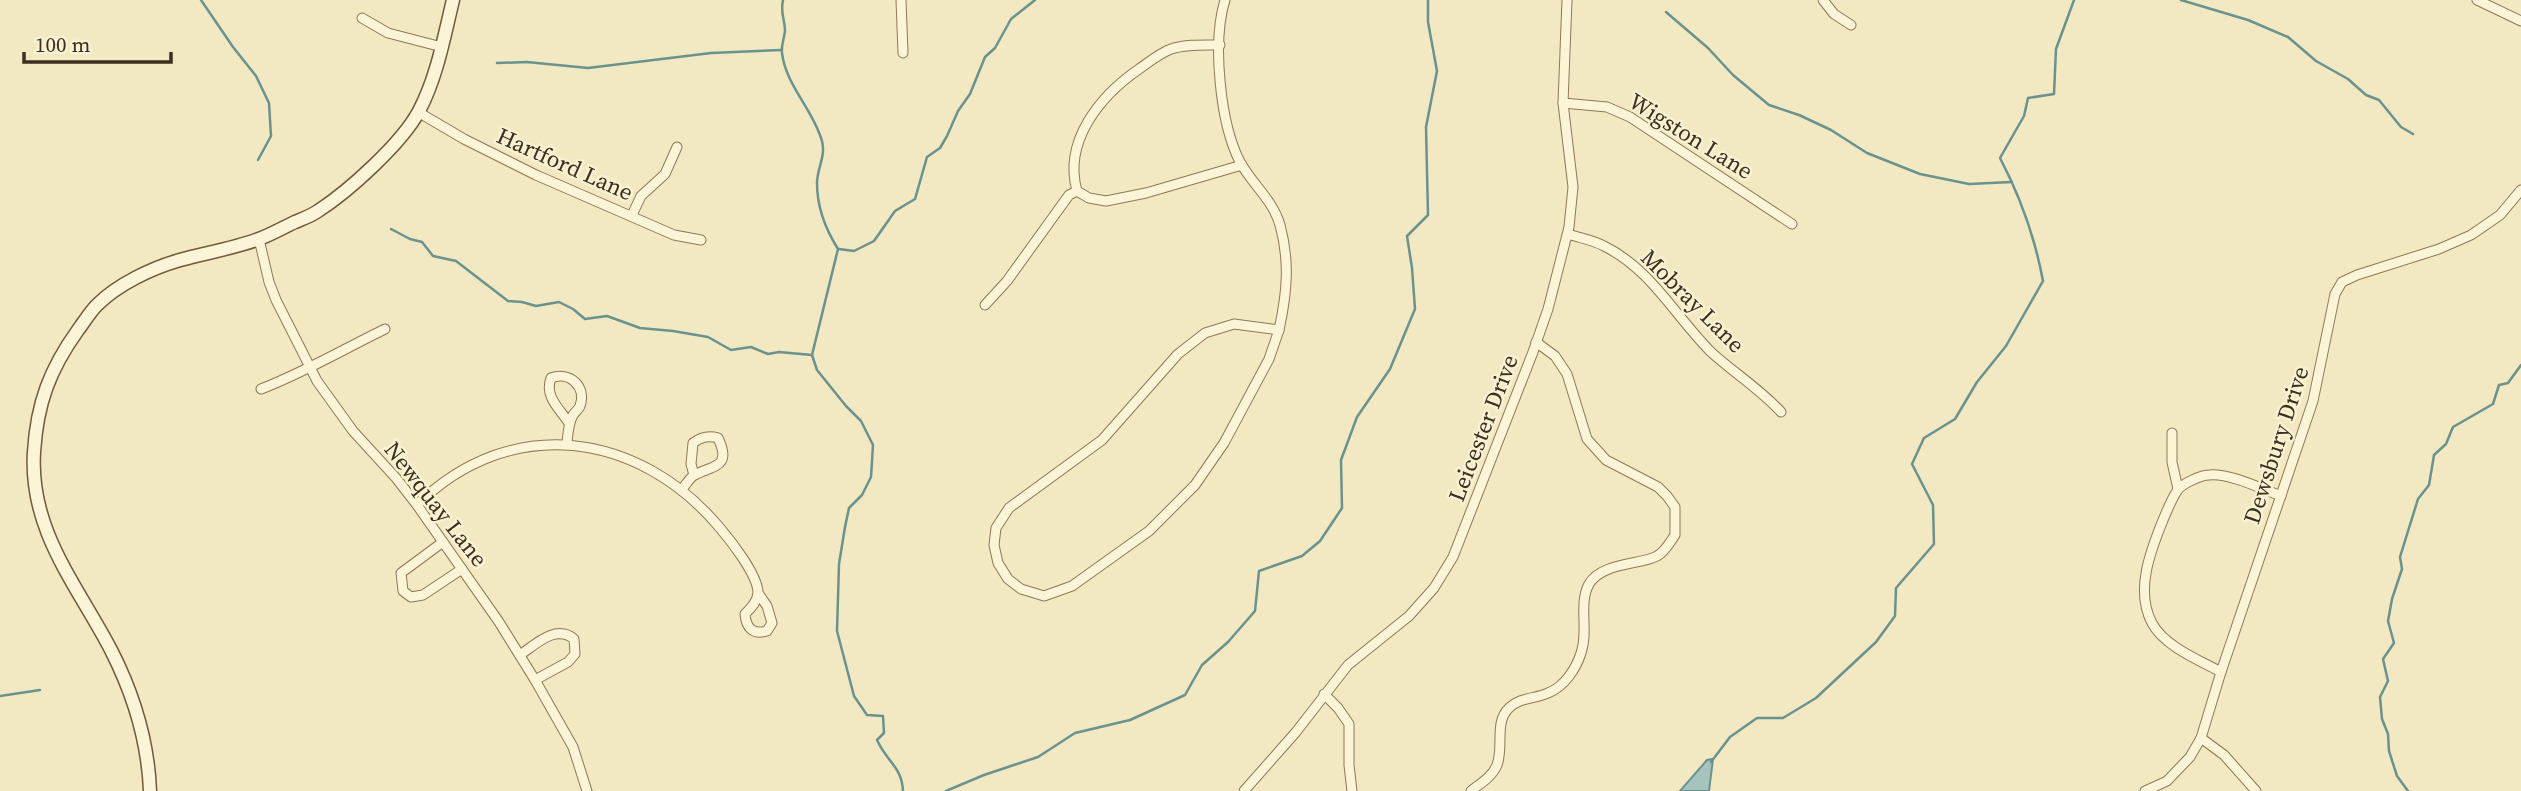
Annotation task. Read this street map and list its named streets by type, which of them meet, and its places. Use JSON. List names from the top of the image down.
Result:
{
  "streets": {
    "street": [
      "Wigston Lane",
      "Hartford Lane",
      "Mobray Lane",
      "Leicester Drive",
      "Dewsbury Drive",
      "Newquay Lane"
    ]
  },
  "crossings": [
    ["Wigston Lane", "Leicester Drive"],
    ["Mobray Lane", "Leicester Drive"]
  ],
  "scale_bar": "100 m"
}
